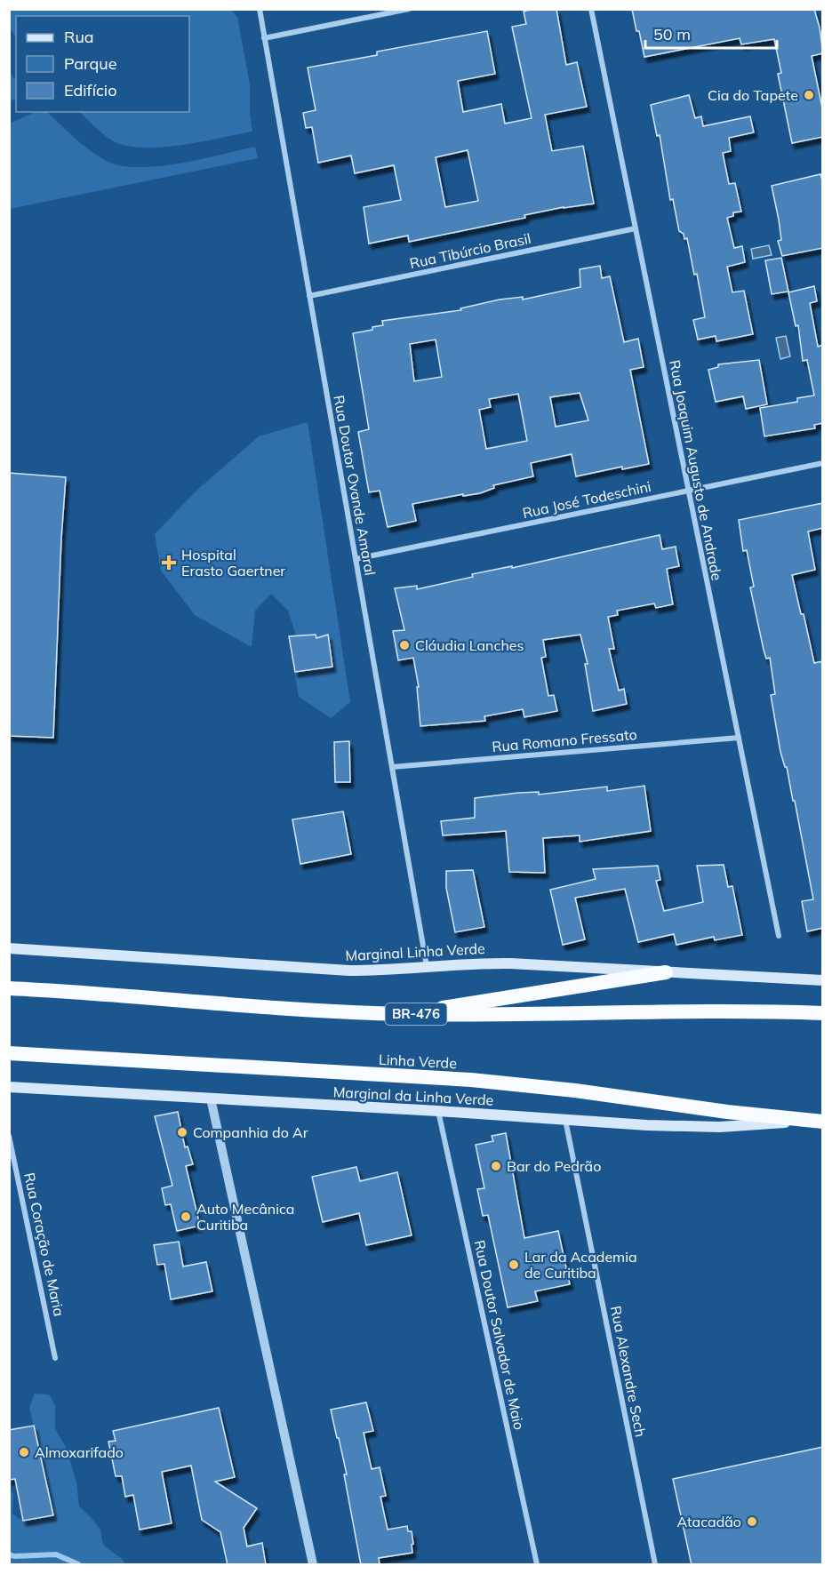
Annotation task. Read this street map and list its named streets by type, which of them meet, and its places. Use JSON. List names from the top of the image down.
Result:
{
  "streets": {
    "highway": ["BR-476", "Linha Verde"],
    "main road": ["Marginal Linha Verde", "Marginal da Linha Verde"],
    "street": [
      "Rua Tibúrcio Brasil",
      "Rua Joaquim Augusto de Andrade",
      "Rua Doutor Ovande Amaral",
      "Rua José Todeschini",
      "Rua Romano Fressato",
      "Rua Coração de Maria",
      "Rua Doutor Salvador de Maio",
      "Rua Alexandre Sech"
    ]
  },
  "crossings": [
    ["Rua Tibúrcio Brasil", "Rua Joaquim Augusto de Andrade"],
    ["Rua Tibúrcio Brasil", "Rua Doutor Ovande Amaral"],
    ["Rua Joaquim Augusto de Andrade", "Rua José Todeschini"],
    ["Rua Joaquim Augusto de Andrade", "Rua Romano Fressato"],
    ["Rua Doutor Ovande Amaral", "Rua José Todeschini"],
    ["Rua Doutor Ovande Amaral", "Rua Romano Fressato"],
    ["Rua Doutor Ovande Amaral", "Marginal Linha Verde"],
    ["Linha Verde", "Marginal da Linha Verde"],
    ["Marginal da Linha Verde", "Rua Doutor Salvador de Maio"],
    ["Marginal da Linha Verde", "Rua Alexandre Sech"]
  ],
  "places": {
    "other": [
      "Cia do Tapete",
      "Cláudia Lanches",
      "Companhia do Ar",
      "Bar do Pedrão",
      "Auto Mecânica Curitiba",
      "Lar da Academia de Curitiba",
      "Almoxarifado",
      "Atacadão"
    ],
    "health": ["Hospital Erasto Gaertner"]
  },
  "legend": ["Rua", "Parque", "Edifício"],
  "scale_bar": "50 m"
}
